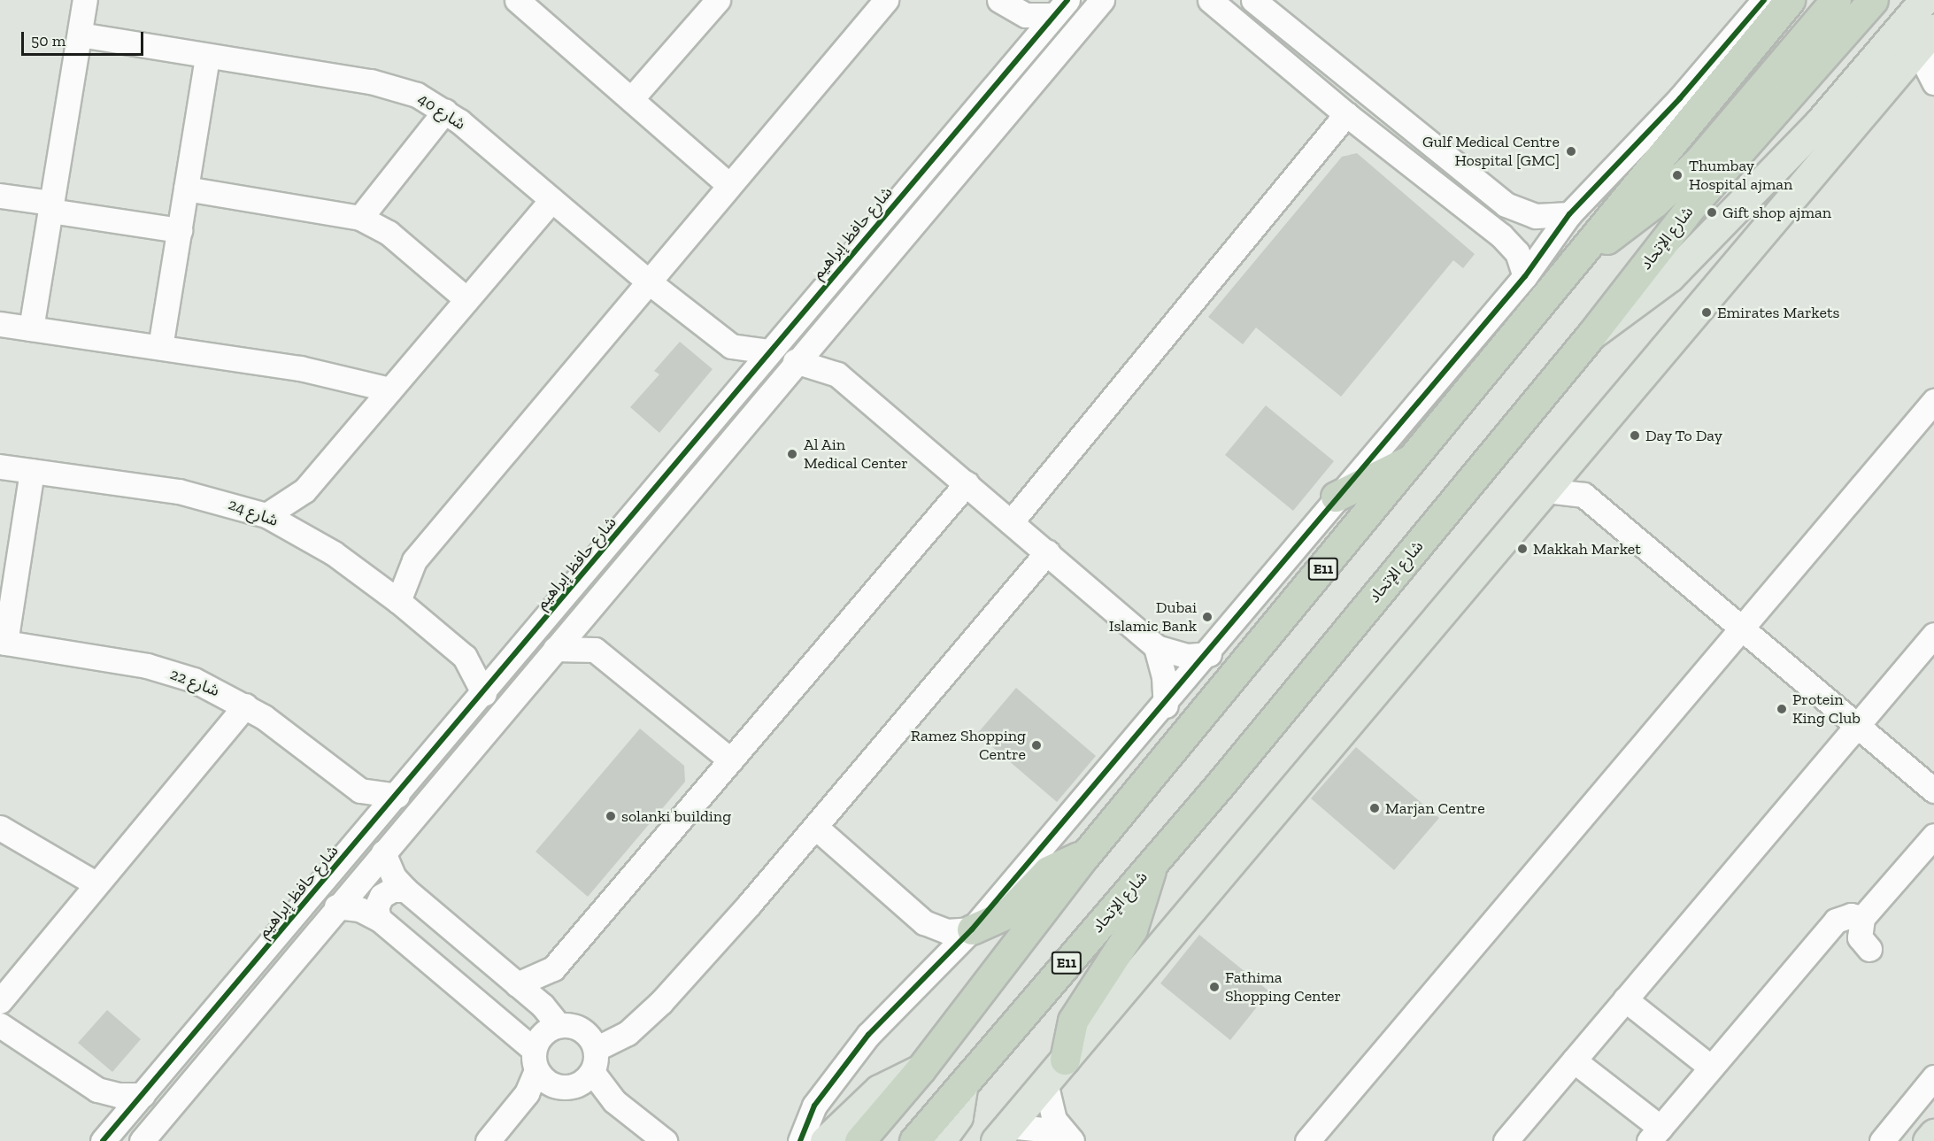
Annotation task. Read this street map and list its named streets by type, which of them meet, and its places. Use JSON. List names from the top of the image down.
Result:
{
  "streets": {
    "highway": ["شارع الإتحاد", "E11"],
    "street": [
      "شارع 40",
      "شارع حافظ إبراهيم",
      "شارع 24",
      "شارع 22"
    ]
  },
  "crossings": [
    ["شارع 40", "شارع حافظ إبراهيم"],
    ["شارع حافظ إبراهيم", "شارع 24"],
    ["شارع حافظ إبراهيم", "شارع 22"]
  ],
  "places": [
    "Gulf Medical Centre Hospital [GMC]",
    "Thumbay Hospital ajman",
    "Gift shop ajman",
    "Emirates Markets",
    "Day To Day",
    "Al Ain Medical Center",
    "Makkah Market",
    "Dubai Islamic Bank",
    "Protein King Club",
    "Ramez Shopping Centre",
    "Marjan Centre",
    "solanki building",
    "Fathima Shopping Center"
  ],
  "scale_bar": "50 m"
}
